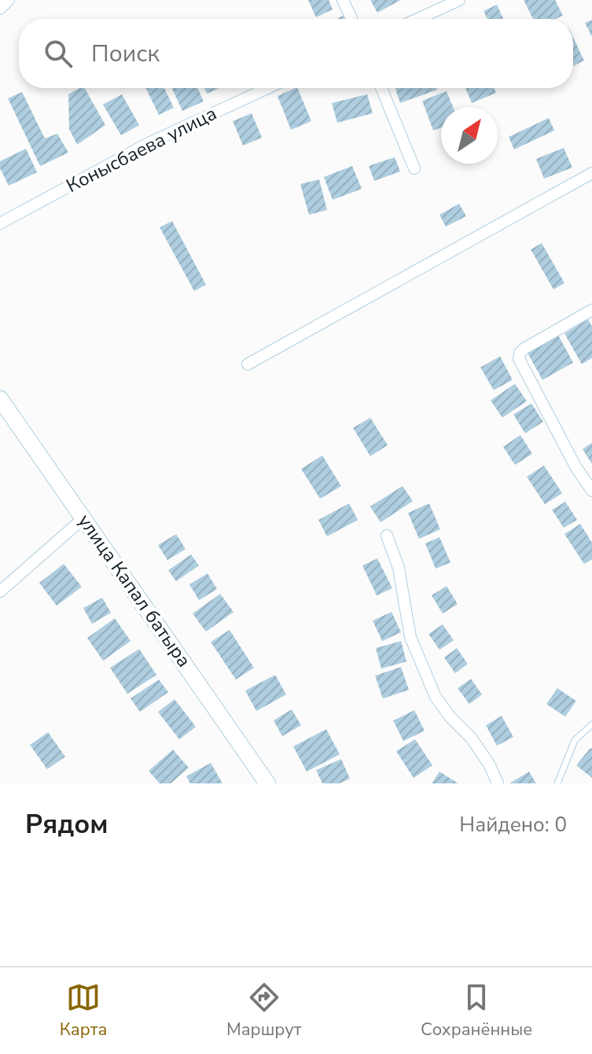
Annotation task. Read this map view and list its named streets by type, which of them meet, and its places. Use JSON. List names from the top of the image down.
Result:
{
  "streets": {
    "main road": ["улица Капал батыра"],
    "street": ["Конысбаева улица"]
  },
  "north": "top right",
  "page": {
    "search": "Поиск",
    "heading": ["Рядом", "Найдено: 0"],
    "nav": ["Карта", "Маршрут", "Сохранённые"]
  }
}
